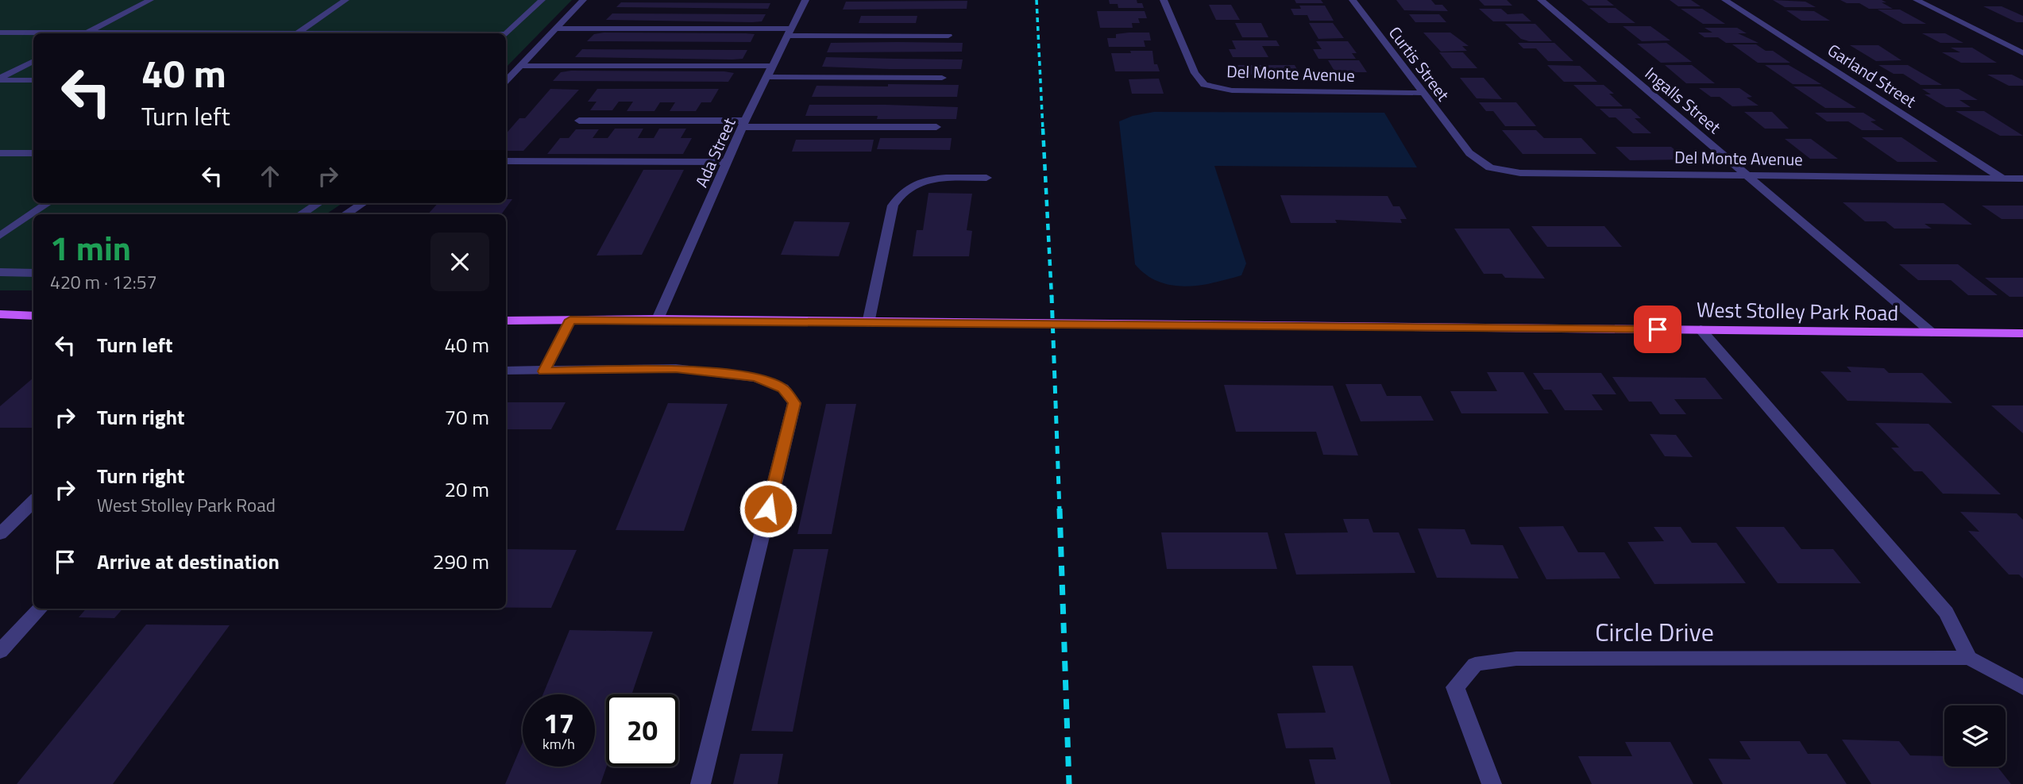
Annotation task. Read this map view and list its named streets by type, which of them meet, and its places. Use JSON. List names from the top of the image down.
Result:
{
  "streets": {
    "main road": ["West Stolley Park Road"],
    "street": [
      "Curtis Street",
      "Del Monte Avenue",
      "Garland Street",
      "Ingalls Street",
      "Ada Street",
      "Circle Drive"
    ]
  },
  "crossings": [
    ["Curtis Street", "Del Monte Avenue"],
    ["Del Monte Avenue", "Garland Street"],
    ["Del Monte Avenue", "Ingalls Street"],
    ["Ingalls Street", "West Stolley Park Road"],
    ["Ada Street", "West Stolley Park Road"]
  ],
  "page": {
    "turn": ["40 m", "Turn left"],
    "heading": ["1 min", "420 m · 12:57"],
    "list": [
      {
        "name": "Turn left",
        "value": "40 m"
      },
      {
        "name": "Turn right",
        "value": "70 m"
      },
      {
        "name": "Turn right",
        "note": "West Stolley Park Road",
        "value": "20 m"
      },
      {
        "name": "Arrive at destination",
        "value": "290 m"
      }
    ],
    "speed": "17 km/h",
    "limit": "20"
  }
}
